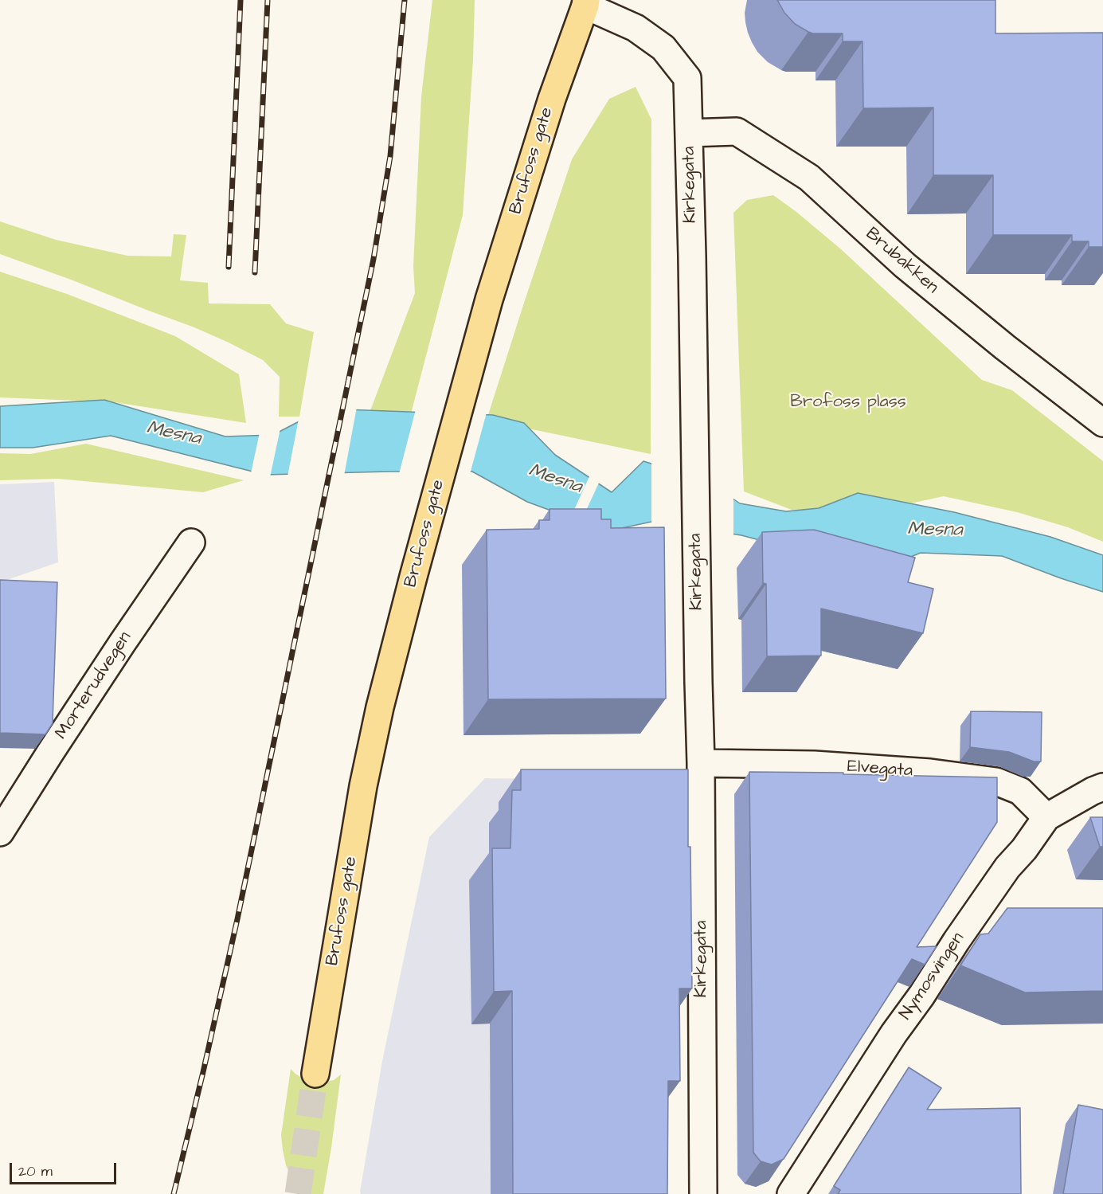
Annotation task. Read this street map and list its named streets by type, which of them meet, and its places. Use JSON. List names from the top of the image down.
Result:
{
  "streets": {
    "main road": ["Brufoss gate"],
    "street": [
      "Kirkegata",
      "Brubakken",
      "Morterudvegen",
      "Elvegata",
      "Nymosvingen"
    ]
  },
  "crossings": [
    ["Brufoss gate", "Kirkegata"],
    ["Kirkegata", "Brubakken"],
    ["Kirkegata", "Elvegata"],
    ["Elvegata", "Nymosvingen"]
  ],
  "water": ["Mesna"],
  "parks": ["Brofoss plass"],
  "scale_bar": "20 m"
}
